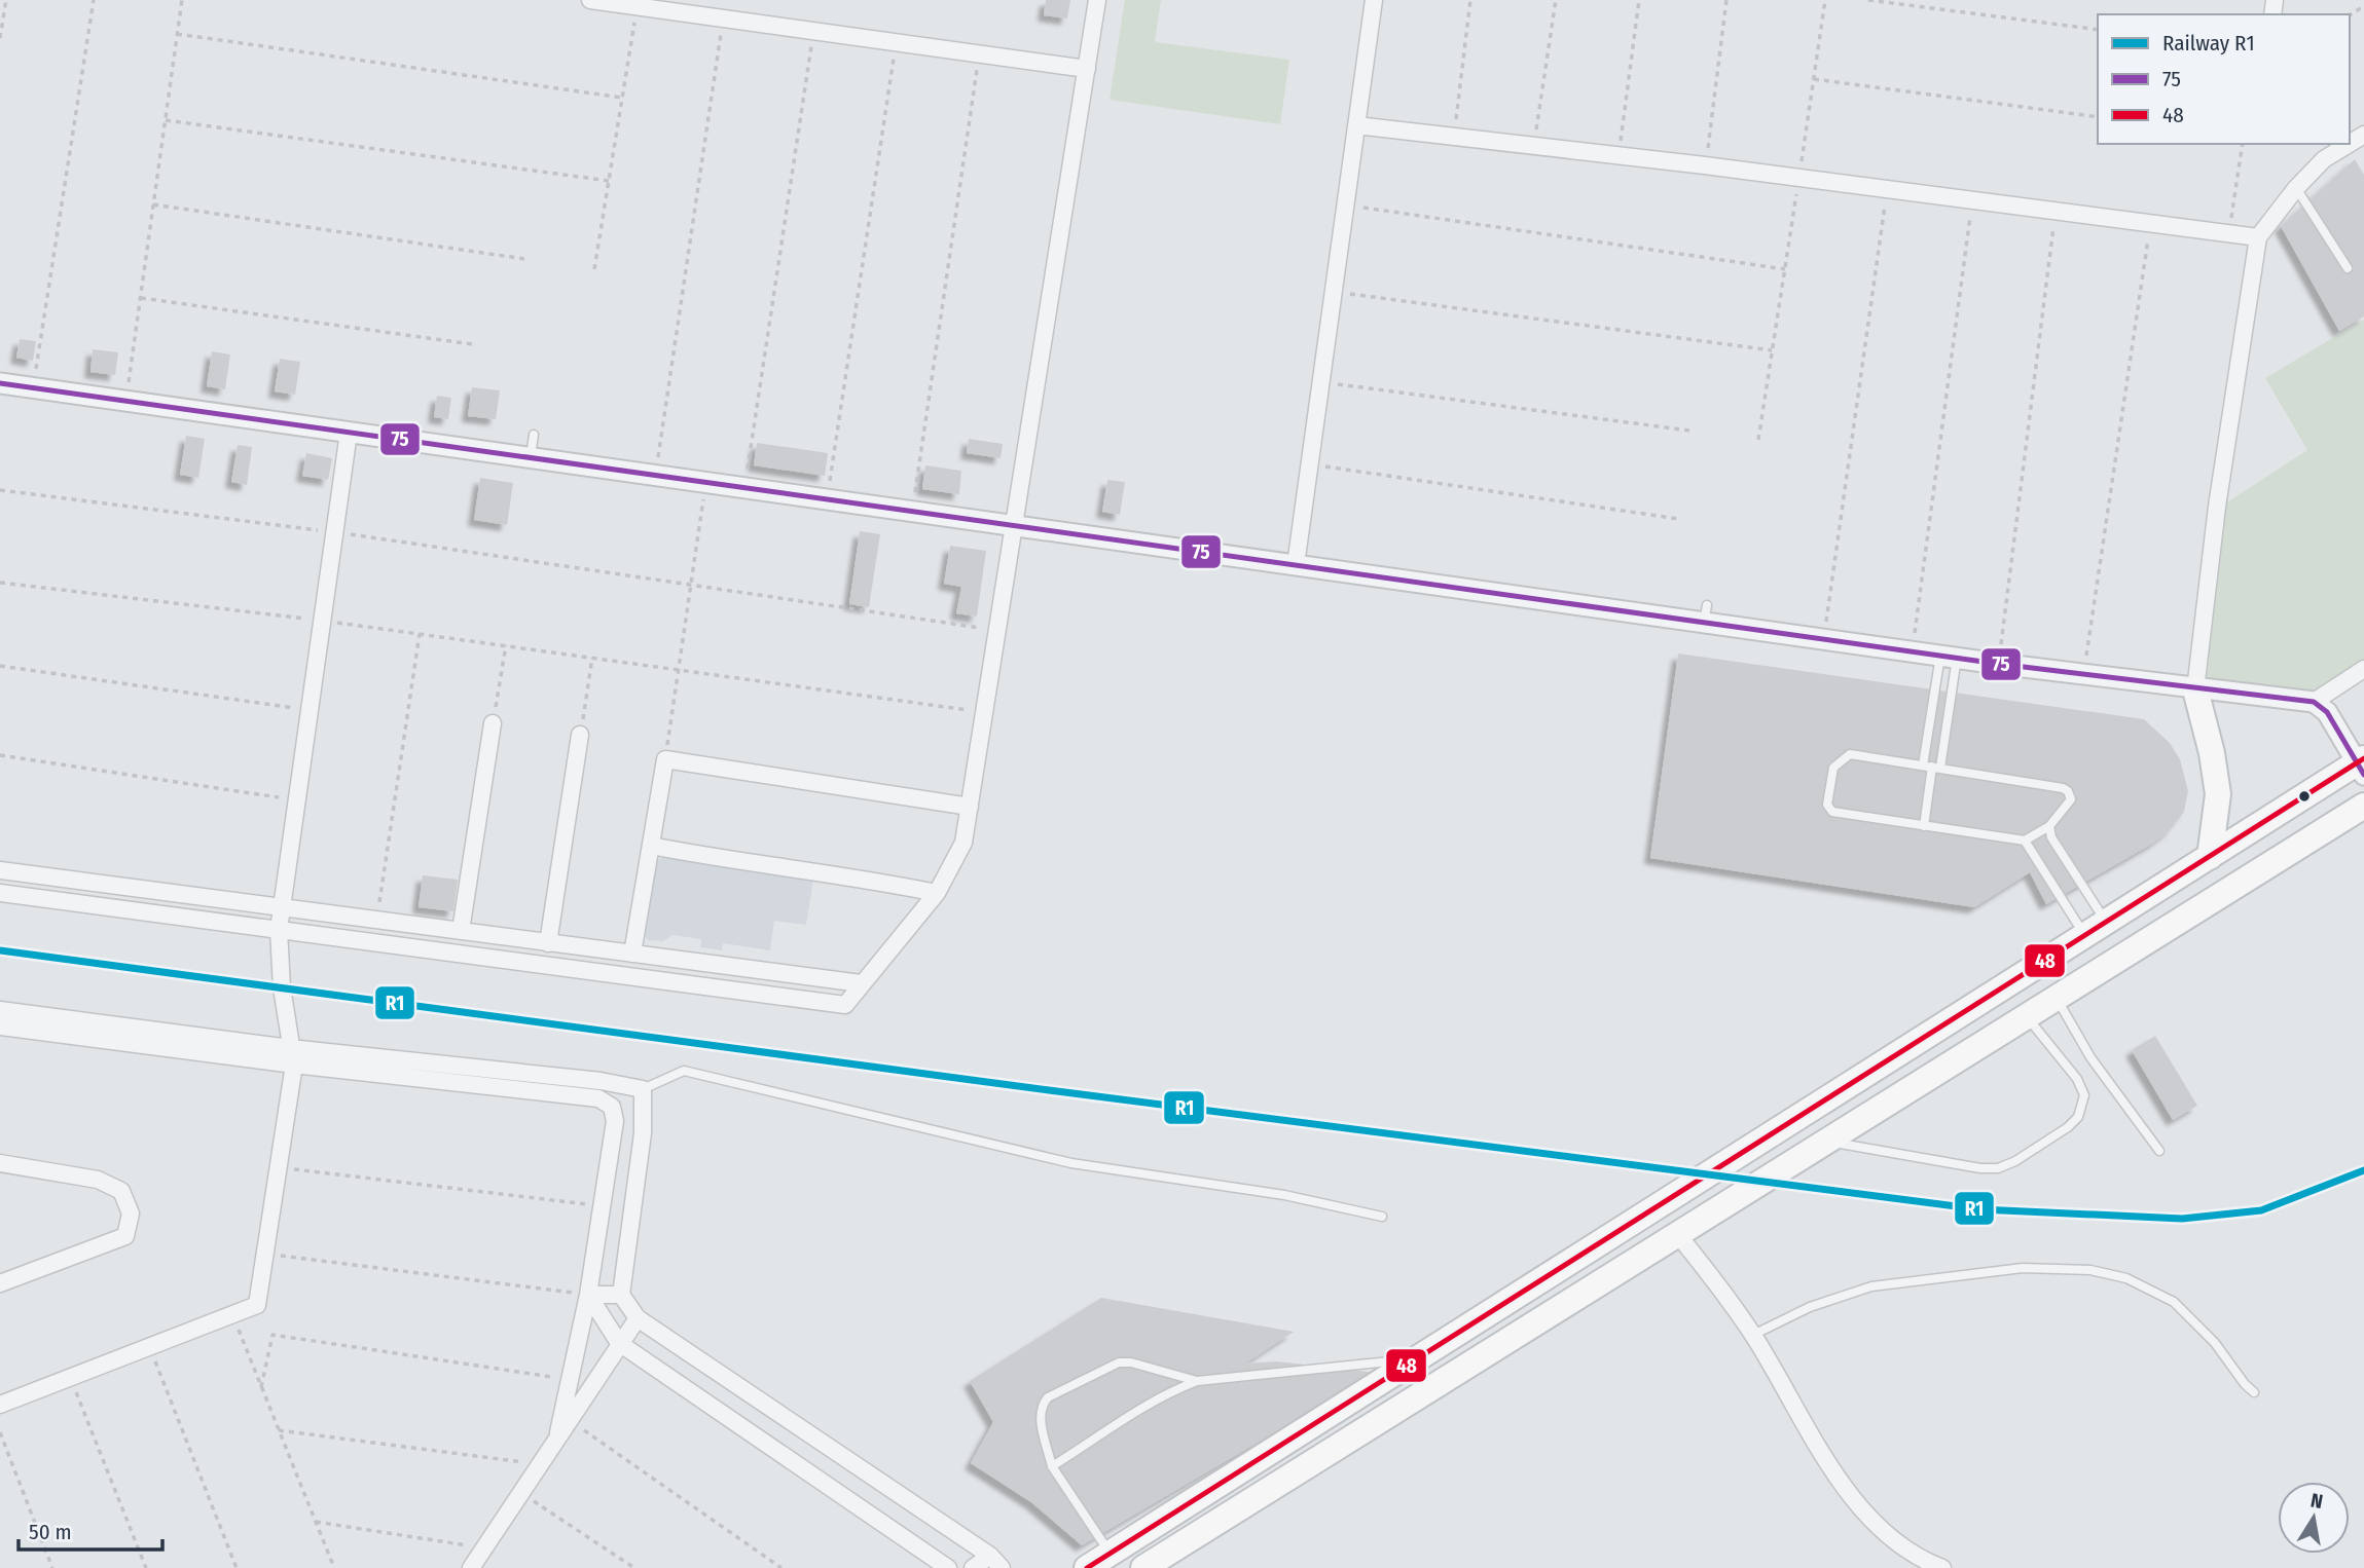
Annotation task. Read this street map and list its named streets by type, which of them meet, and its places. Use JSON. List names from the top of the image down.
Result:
{
  "lines": ["transit line 75", "transit line 48", "rail line R1"],
  "legend": ["Railway R1", "75", "48"],
  "scale_bar": "50 m",
  "north": "top"
}
